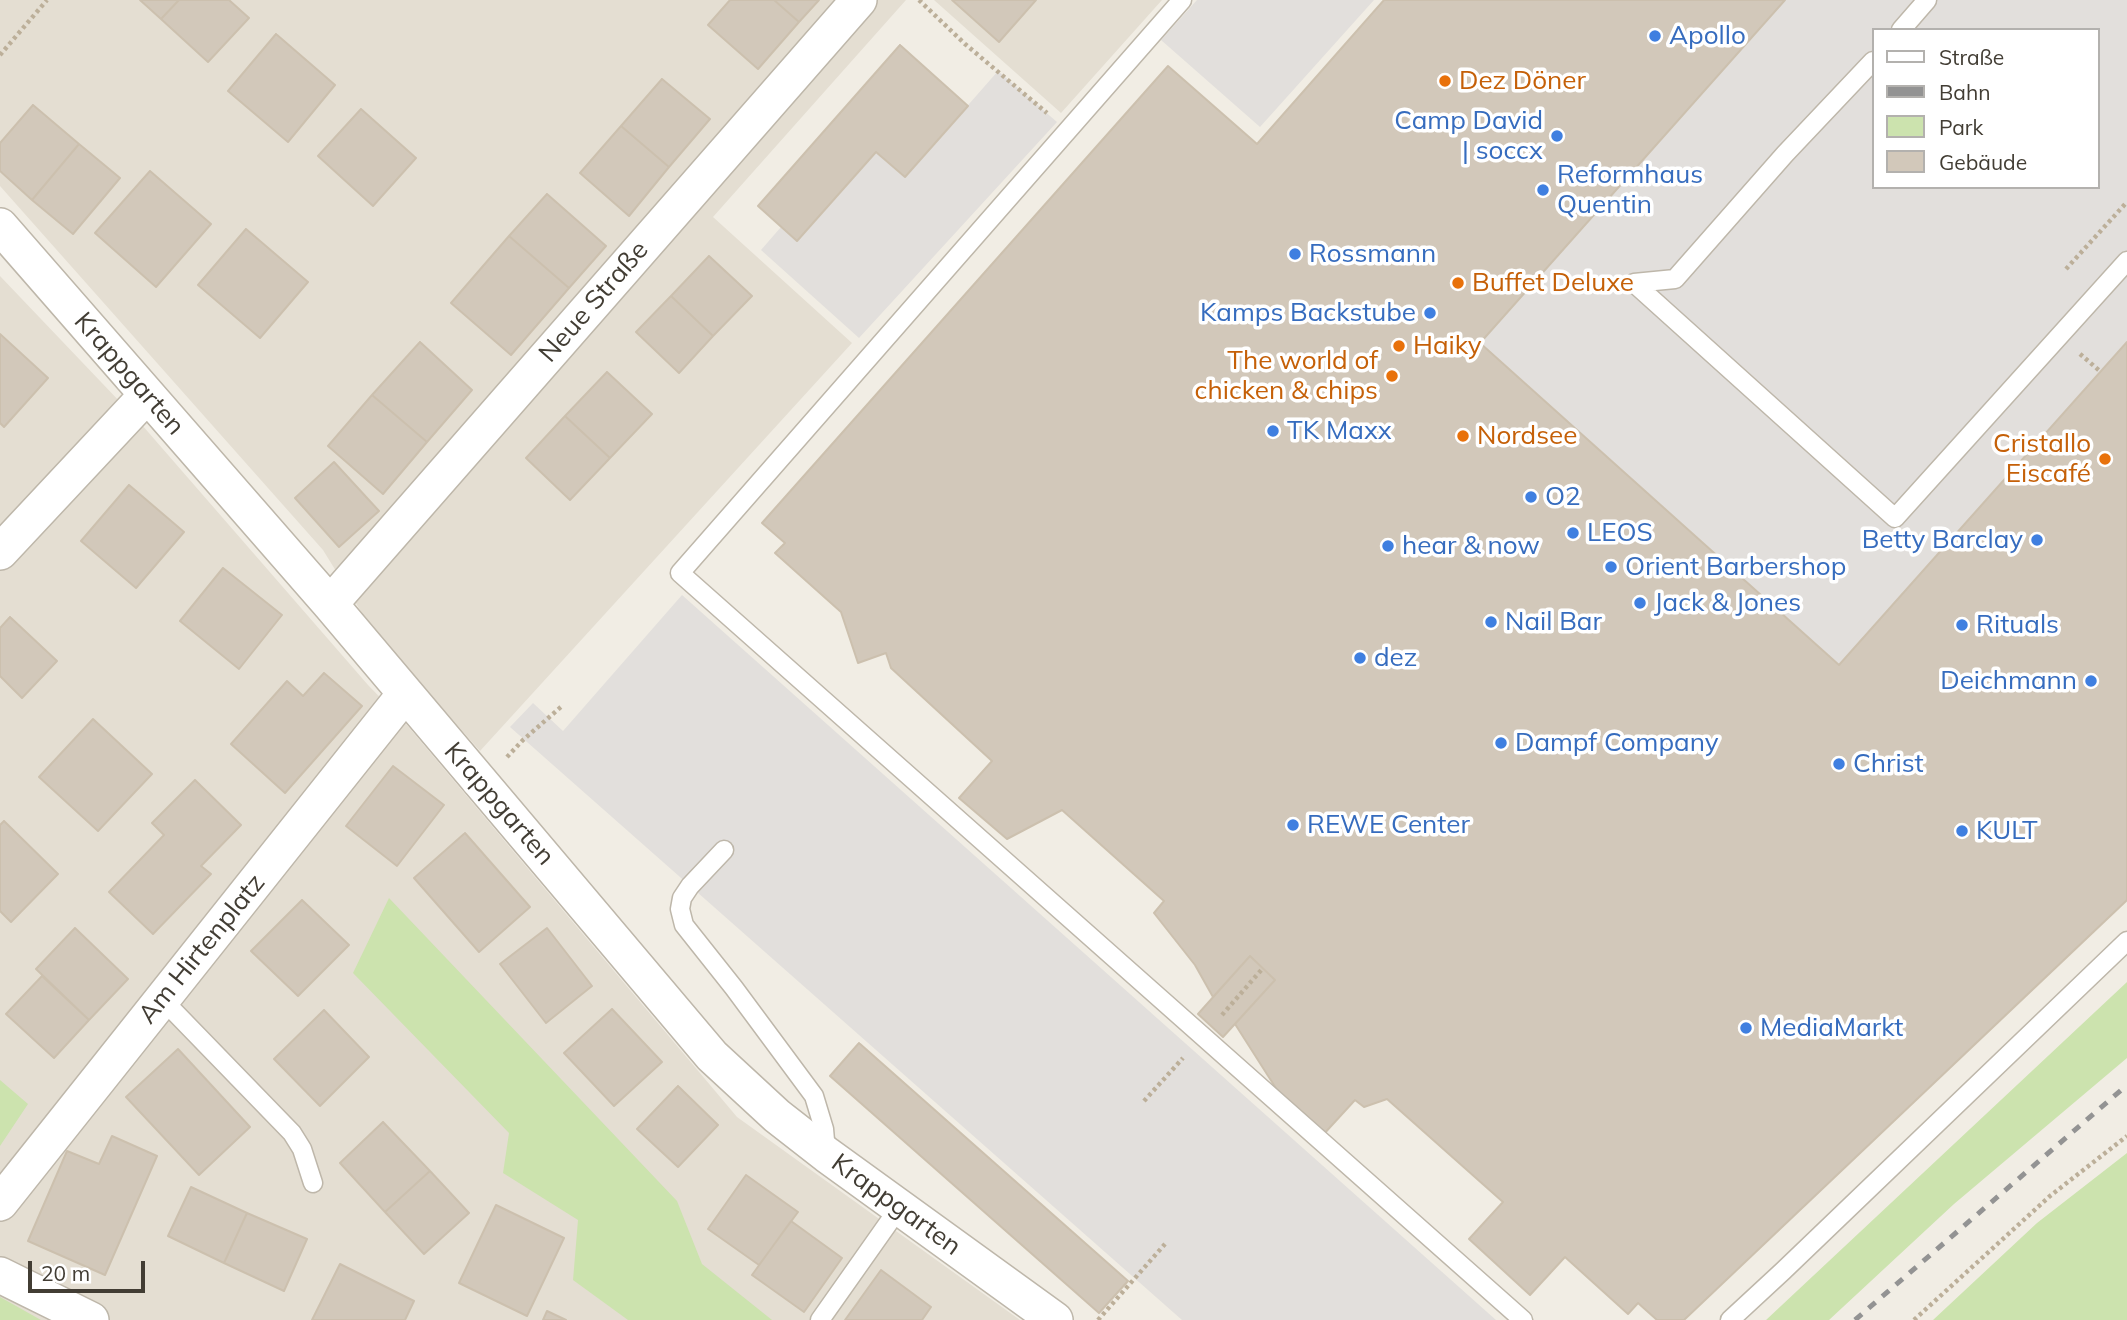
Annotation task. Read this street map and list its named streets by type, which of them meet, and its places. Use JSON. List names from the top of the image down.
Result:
{
  "streets": {
    "street": ["Neue Straße", "Krappgarten", "Am Hirtenplatz"]
  },
  "crossings": [
    ["Neue Straße", "Krappgarten"],
    ["Krappgarten", "Am Hirtenplatz"]
  ],
  "places": [
    "Apollo",
    "Dez Döner",
    "Camp David | soccx",
    "Reformhaus Quentin",
    "Rossmann",
    "Buffet Deluxe",
    "Kamps Backstube",
    "Haiky",
    "The world of chicken & chips",
    "TK Maxx",
    "Nordsee",
    "Cristallo Eiscafé",
    "O2",
    "LEOS",
    "Betty Barclay",
    "hear & now",
    "Orient Barbershop",
    "Jack & Jones",
    "Nail Bar",
    "Rituals",
    "dez",
    "Deichmann",
    "Dampf Company",
    "Christ",
    "REWE Center",
    "KULT",
    "MediaMarkt"
  ],
  "legend": [
    "Straße",
    "Bahn",
    "Park",
    "Gebäude"
  ],
  "scale_bar": "20 m"
}
